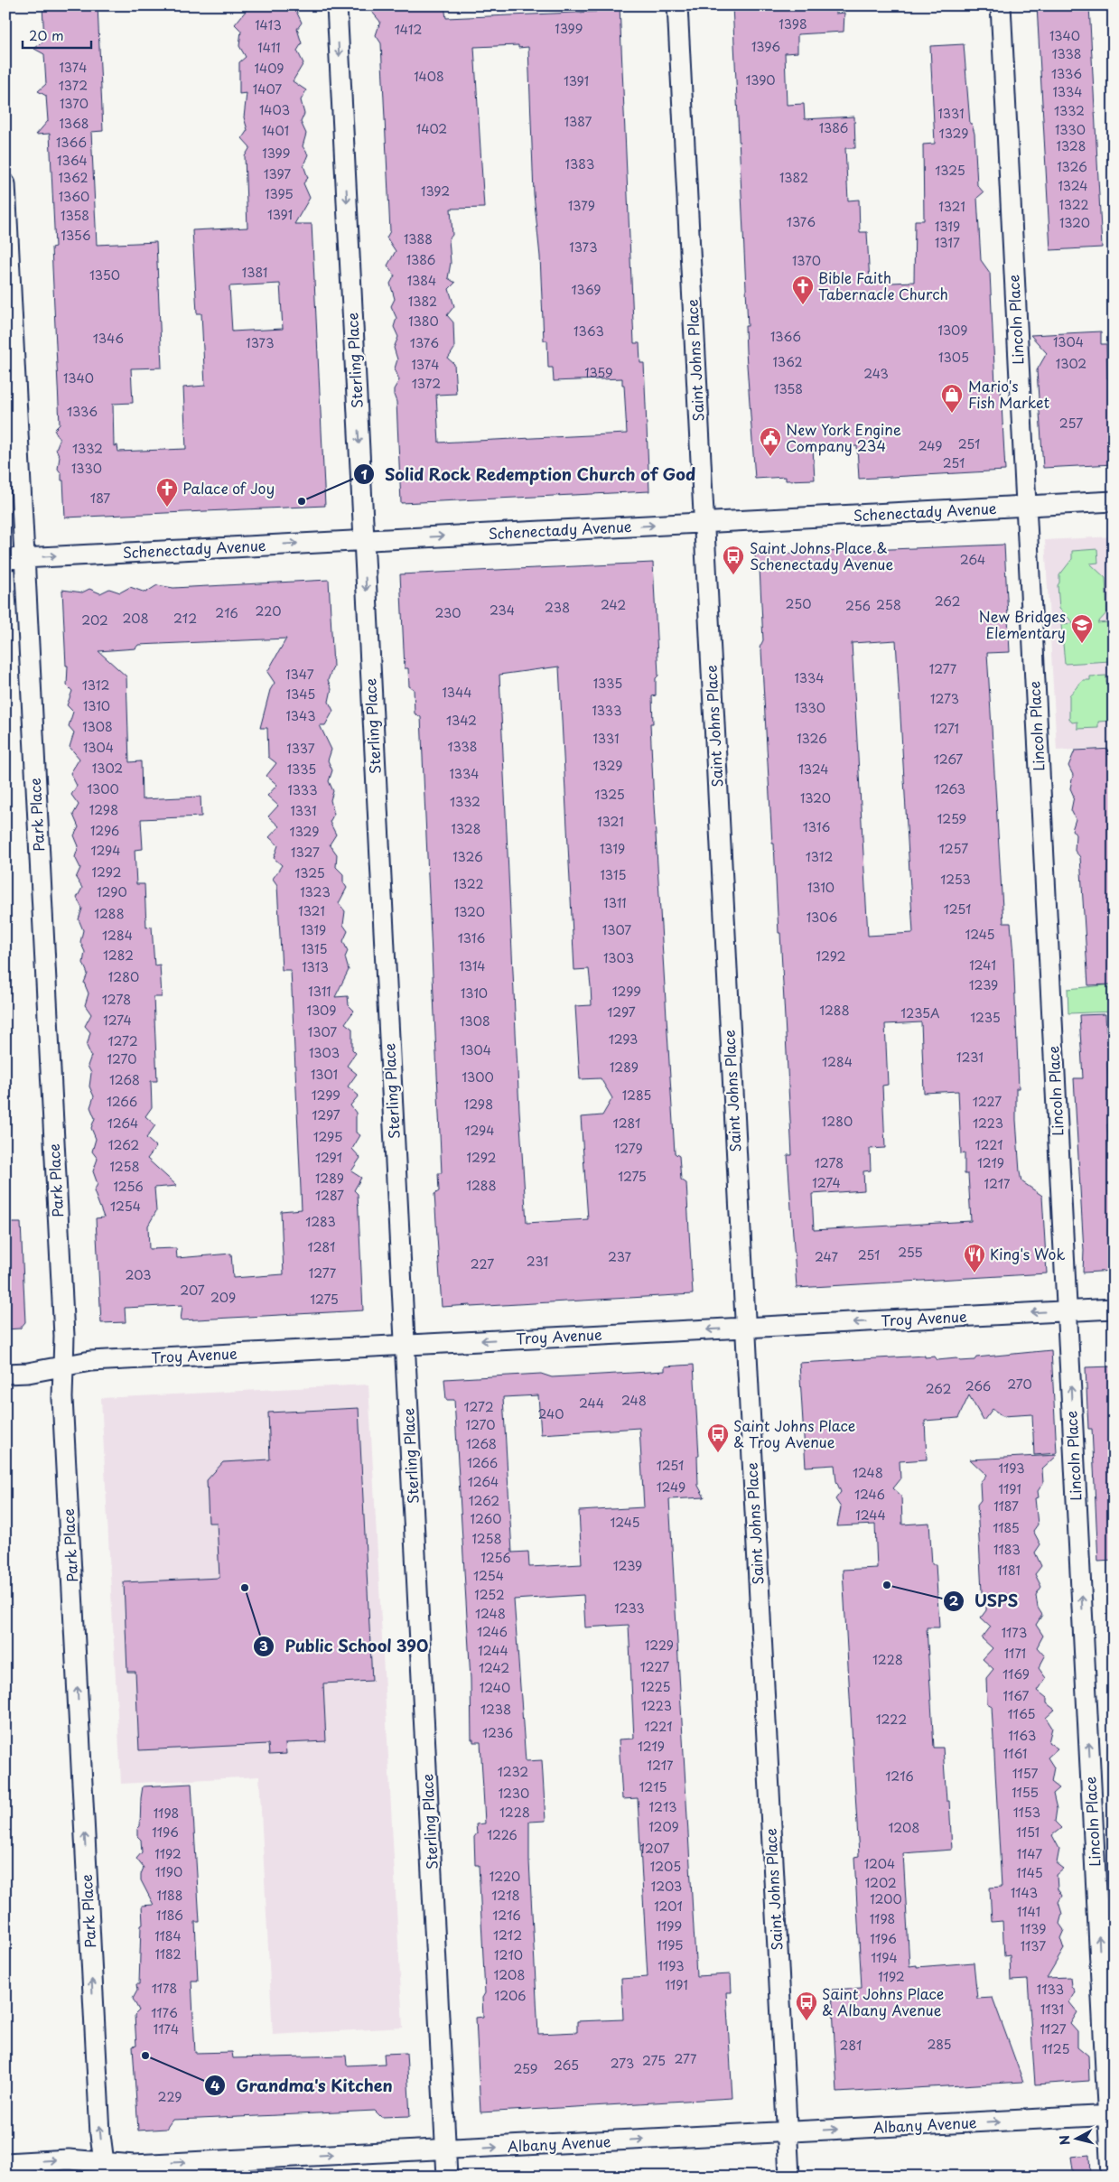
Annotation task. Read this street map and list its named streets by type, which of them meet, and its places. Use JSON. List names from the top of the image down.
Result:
{
  "streets": {
    "street": [
      "Lincoln Place",
      "Sterling Place",
      "Saint Johns Place",
      "Schenectady Avenue",
      "Park Place",
      "Troy Avenue",
      "Albany Avenue"
    ]
  },
  "crossings": [
    ["Lincoln Place", "Schenectady Avenue"],
    ["Lincoln Place", "Troy Avenue"],
    ["Lincoln Place", "Albany Avenue"],
    ["Sterling Place", "Schenectady Avenue"],
    ["Sterling Place", "Troy Avenue"],
    ["Sterling Place", "Albany Avenue"],
    ["Saint Johns Place", "Schenectady Avenue"],
    ["Saint Johns Place", "Troy Avenue"],
    ["Saint Johns Place", "Albany Avenue"],
    ["Schenectady Avenue", "Park Place"],
    ["Park Place", "Troy Avenue"],
    ["Park Place", "Albany Avenue"]
  ],
  "one_way": [
    "Lincoln Place",
    "Sterling Place",
    "Schenectady Avenue",
    "Park Place",
    "Troy Avenue",
    "Albany Avenue"
  ],
  "places": {
    "church": ["Bible Faith Tabernacle Church", "Palace of Joy"],
    "shop": ["Mario's Fish Market"],
    "public building": ["New York Engine Company 234"],
    "other": [
      "Solid Rock Redemption Church of God",
      "USPS",
      "Public School 390",
      "Grandma's Kitchen"
    ],
    "bus stop": ["Saint Johns Place & Schenectady Avenue", "Saint Johns Place & Troy Avenue", "Saint Johns Place & Albany Avenue"],
    "school or university": ["New Bridges Elementary"],
    "restaurant": ["King's Wok"]
  },
  "house_numbers": [
    "1398",
    "1413",
    "1399",
    "1412",
    "1340",
    "1396",
    "1411",
    "1338",
    "1374",
    "1409",
    "1336",
    "1408",
    "1390",
    "1391",
    "1372",
    "1407",
    "1334",
    "1370",
    "1403",
    "1332",
    "1331",
    "1387",
    "1368",
    "1386",
    "1402",
    "1330",
    "1401",
    "1329",
    "1366",
    "1328",
    "1399",
    "1364",
    "1383",
    "1326",
    "1325",
    "1397",
    "1362",
    "1382",
    "1324",
    "1392",
    "1395",
    "1360",
    "1322",
    "1379",
    "1321",
    "1391",
    "1358",
    "1376",
    "1320",
    "1319",
    "1356",
    "1388",
    "1317",
    "1373",
    "1386",
    "1370",
    "1381",
    "1350",
    "1384",
    "1369",
    "1382",
    "1380",
    "1309",
    "1363",
    "1366",
    "1346",
    "1304",
    "1373",
    "1376",
    "1305",
    "1362",
    "1302",
    "1374",
    "1359",
    "243",
    "1340",
    "1372",
    "1358",
    "1336",
    "257",
    "251",
    "249",
    "1332",
    "251",
    "1330",
    "187",
    "264",
    "262",
    "250",
    "242",
    "258",
    "256",
    "238",
    "234",
    "220",
    "216",
    "230",
    "208",
    "212",
    "202",
    "1277",
    "1347",
    "1334",
    "1335",
    "1312",
    "1344",
    "1345",
    "1273",
    "1310",
    "1330",
    "1333",
    "1343",
    "1342",
    "1308",
    "1271",
    "1331",
    "1326",
    "1338",
    "1304",
    "1337",
    "1267",
    "1329",
    "1302",
    "1335",
    "1324",
    "1334",
    "1300",
    "1263",
    "1333",
    "1325",
    "1320",
    "1332",
    "1298",
    "1331",
    "1259",
    "1321",
    "1316",
    "1328",
    "1296",
    "1329",
    "1319",
    "1257",
    "1294",
    "1327",
    "1326",
    "1312",
    "1292",
    "1325",
    "1315",
    "1253",
    "1322",
    "1310",
    "1290",
    "1323",
    "1311",
    "1251",
    "1321",
    "1320",
    "1288",
    "1306",
    "1319",
    "1307",
    "1245",
    "1284",
    "1316",
    "1315",
    "1282",
    "1292",
    "1303",
    "1241",
    "1314",
    "1313",
    "1280",
    "1239",
    "1311",
    "1299",
    "1310",
    "1278",
    "1309",
    "1288",
    "1297",
    "1235A",
    "1235",
    "1274",
    "1308",
    "1307",
    "1293",
    "1272",
    "1304",
    "1303",
    "1231",
    "1270",
    "1284",
    "1289",
    "1301",
    "1300",
    "1268",
    "1299",
    "1285",
    "1266",
    "1227",
    "1298",
    "1297",
    "1280",
    "1264",
    "1281",
    "1223",
    "1294",
    "1295",
    "1262",
    "1221",
    "1279",
    "1291",
    "1292",
    "1278",
    "1219",
    "1258",
    "1275",
    "1289",
    "1274",
    "1217",
    "1288",
    "1256",
    "1287",
    "1254",
    "1283",
    "1281",
    "255",
    "251",
    "237",
    "247",
    "231",
    "227",
    "1277",
    "203",
    "207",
    "209",
    "1275",
    "270",
    "266",
    "262",
    "248",
    "244",
    "1272",
    "240",
    "1270",
    "1268",
    "1266",
    "1251",
    "1193",
    "1248",
    "1264",
    "1249",
    "1191",
    "1246",
    "1262",
    "1187",
    "1244",
    "1260",
    "1245",
    "1185",
    "1258",
    "1183",
    "1256",
    "1239",
    "1181",
    "1254",
    "1252",
    "1233",
    "1248",
    "1246",
    "1173",
    "1229",
    "1244",
    "1171",
    "1228",
    "1227",
    "1242",
    "1169",
    "1225",
    "1240",
    "1167",
    "1223",
    "1238",
    "1165",
    "1222",
    "1221",
    "1236",
    "1163",
    "1219",
    "1161",
    "1217",
    "1232",
    "1157",
    "1216",
    "1215",
    "1155",
    "1230",
    "1213",
    "1228",
    "1153",
    "1198",
    "1209",
    "1208",
    "1196",
    "1151",
    "1226",
    "1207",
    "1192",
    "1147",
    "1204",
    "1205",
    "1190",
    "1145",
    "1220",
    "1202",
    "1203",
    "1143",
    "1188",
    "1218",
    "1200",
    "1201",
    "1141",
    "1186",
    "1216",
    "1198",
    "1199",
    "1139",
    "1212",
    "1184",
    "1196",
    "1195",
    "1137",
    "1182",
    "1210",
    "1194",
    "1193",
    "1208",
    "1192",
    "1191",
    "1178",
    "1133",
    "1206",
    "1131",
    "1176",
    "1174",
    "1127",
    "285",
    "281",
    "1125",
    "277",
    "275",
    "273",
    "265",
    "259",
    "229"
  ],
  "scale_bar": "20 m",
  "north": "left"
}
